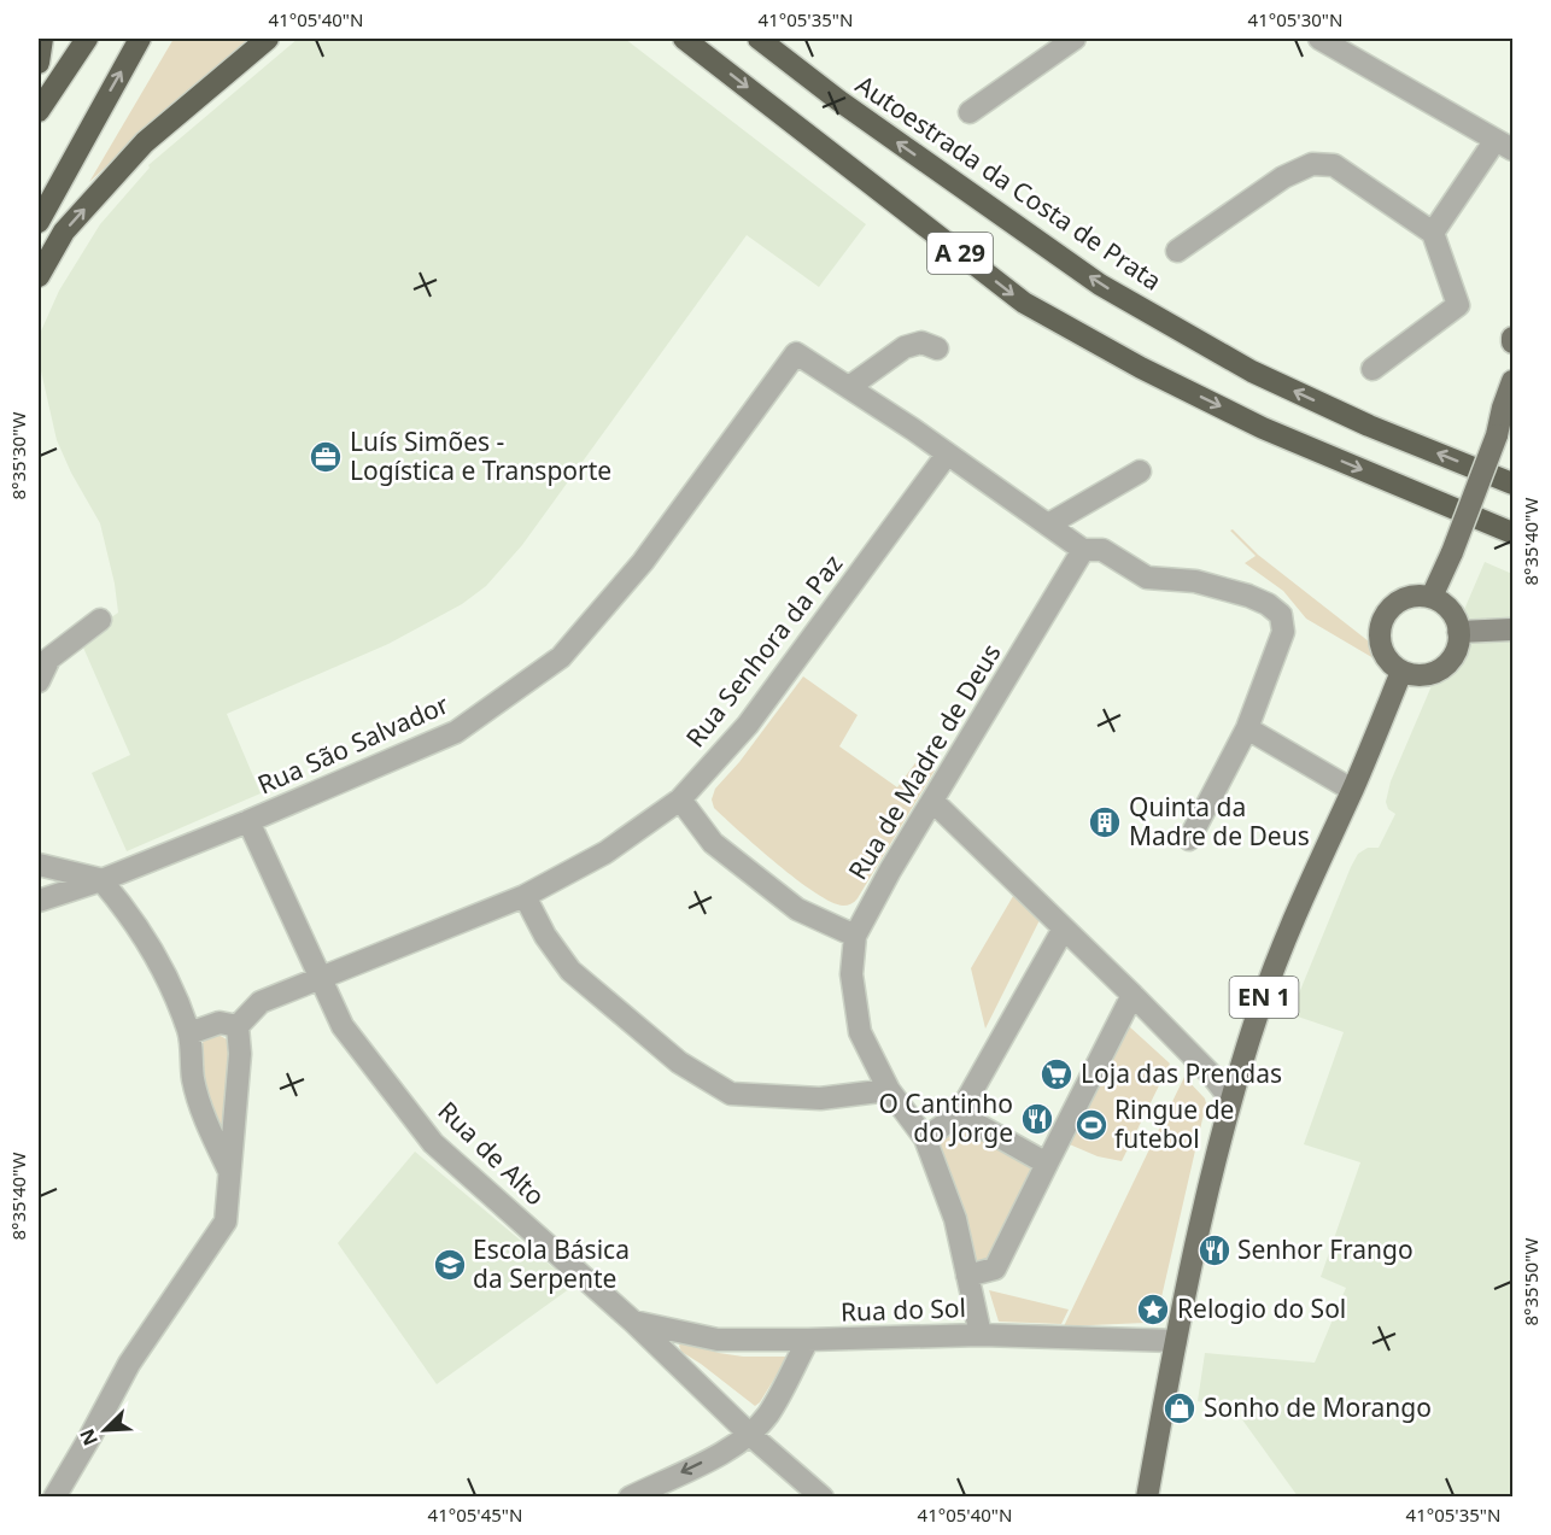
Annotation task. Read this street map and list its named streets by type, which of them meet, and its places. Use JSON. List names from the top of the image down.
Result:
{
  "streets": {
    "highway": ["Autoestrada da Costa de Prata", "A 29"],
    "main road": ["EN 1"],
    "street": [
      "Rua Senhora da Paz",
      "Rua São Salvador",
      "Rua de Madre de Deus",
      "Rua de Alto",
      "Rua do Sol"
    ]
  },
  "crossings": [
    ["Rua Senhora da Paz", "Rua de Alto"],
    ["Rua São Salvador", "Rua de Alto"],
    ["Rua de Madre de Deus", "Rua do Sol"],
    ["EN 1", "Rua do Sol"],
    ["Rua de Alto", "Rua do Sol"]
  ],
  "places": {
    "office": ["Luís Simões - Logística e Transporte"],
    "building": ["Quinta da Madre de Deus"],
    "supermarket": ["Loja das Prendas"],
    "restaurant": ["O Cantinho do Jorge", "Senhor Frango"],
    "sports": ["Ringue de futebol"],
    "school or university": ["Escola Básica da Serpente"],
    "place": ["Relogio do Sol"],
    "shop": ["Sonho de Morango"]
  },
  "north": "bottom left",
  "coordinates": [
    "41°05'40\"N",
    "41°05'35\"N",
    "41°05'30\"N",
    "8°35'30\"W",
    "8°35'40\"W",
    "8°35'50\"W",
    "41°05'45\"N"
  ]
}
